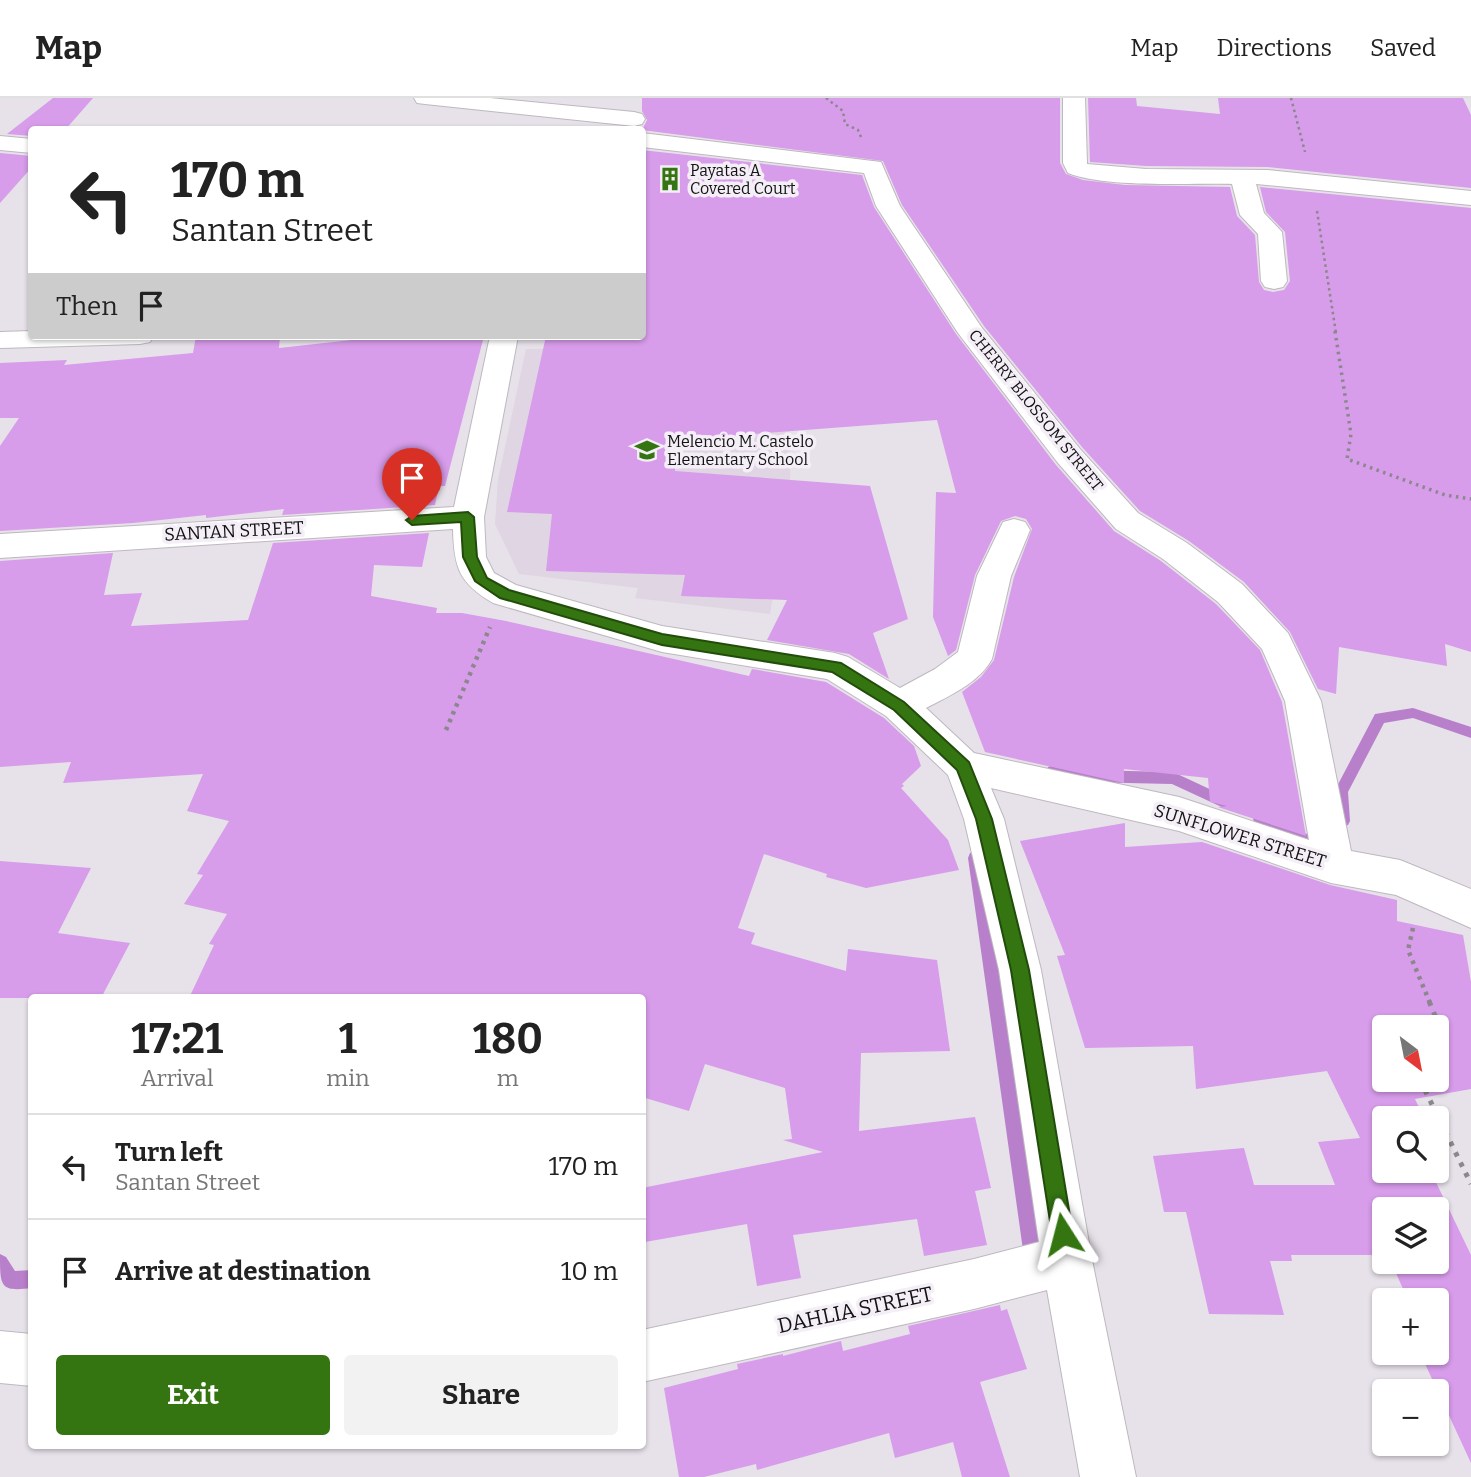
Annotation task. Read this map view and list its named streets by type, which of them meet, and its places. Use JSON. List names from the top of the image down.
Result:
{
  "streets": {
    "street": [
      "CHERRY BLOSSOM STREET",
      "SANTAN STREET",
      "SUNFLOWER STREET",
      "DAHLIA STREET"
    ]
  },
  "crossings": [
    ["CHERRY BLOSSOM STREET", "SUNFLOWER STREET"]
  ],
  "places": {
    "building": ["Payatas A Covered Court"],
    "school or university": ["Melencio M. Castelo Elementary School"]
  },
  "north": "bottom right",
  "page": {
    "header": "Map",
    "nav": ["Map", "Directions", "Saved"],
    "turn": ["170 m", "Santan Street"],
    "then": "Then",
    "eta": [
      "17:21",
      "Arrival",
      "1",
      "min",
      "180",
      "m"
    ],
    "map_buttons": ["+", "−"],
    "list": [
      {
        "name": "Turn left",
        "note": "Santan Street",
        "value": "170 m"
      },
      {
        "name": "Arrive at destination",
        "value": "10 m"
      }
    ],
    "buttons": ["Exit", "Share"]
  }
}
